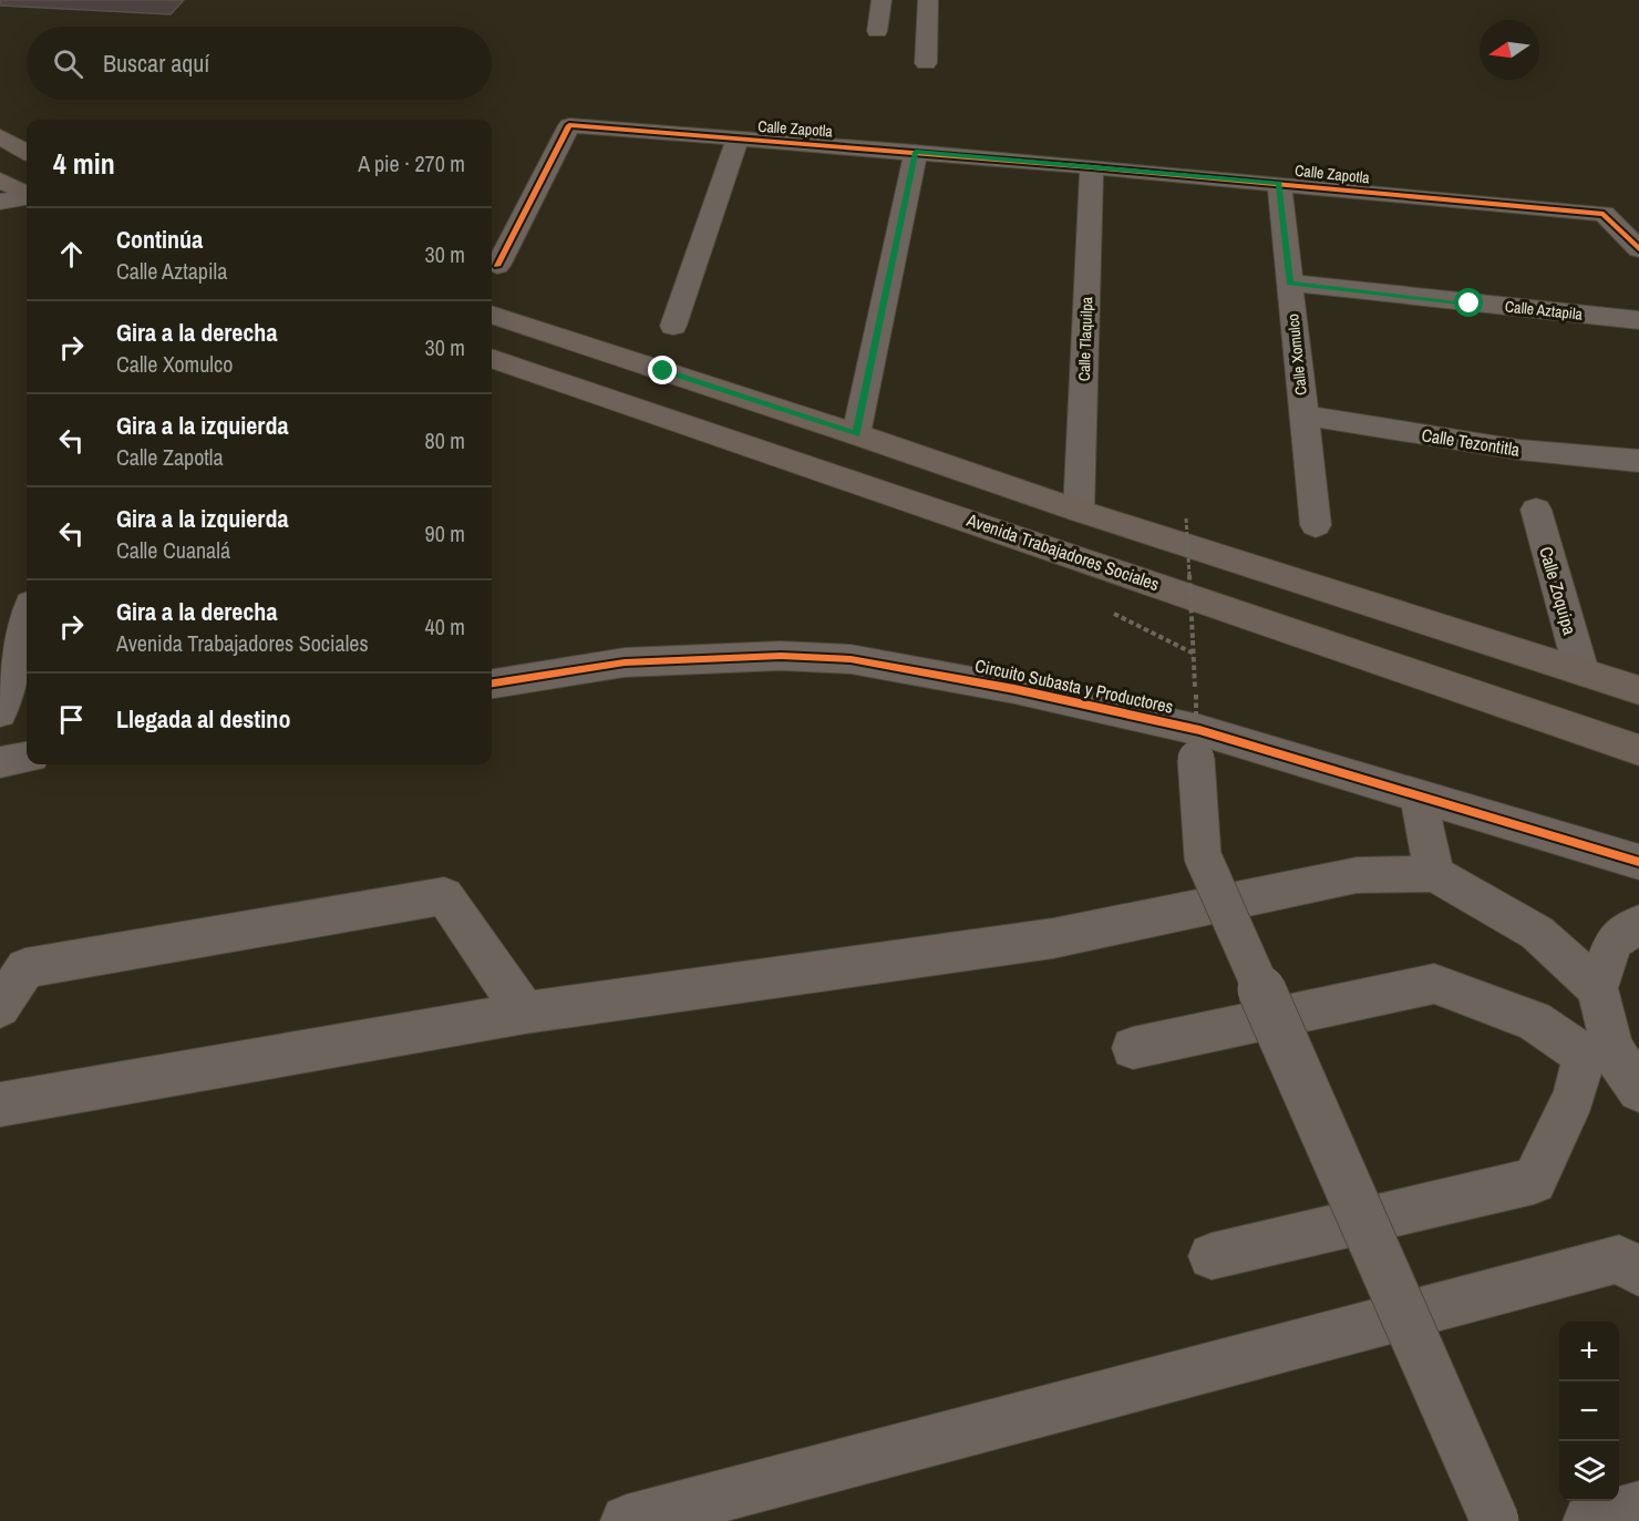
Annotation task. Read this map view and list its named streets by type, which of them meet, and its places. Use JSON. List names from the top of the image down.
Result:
{
  "streets": {
    "main road": ["Avenida Trabajadores Sociales"],
    "street": [
      "Calle Zapotla",
      "Calle Aztapila",
      "Calle Tlaquilpa",
      "Calle Xomulco",
      "Calle Tezontitla",
      "Calle Zoquipa",
      "Circuito Subasta y Productores"
    ]
  },
  "crossings": [
    ["Calle Zapotla", "Calle Tlaquilpa"],
    ["Calle Zapotla", "Calle Xomulco"],
    ["Calle Aztapila", "Calle Xomulco"],
    ["Calle Xomulco", "Calle Tezontitla"]
  ],
  "north": "left",
  "page": {
    "search": "Buscar aquí",
    "heading": ["4 min", "A pie · 270 m"],
    "list": [
      ["Continúa", "Calle Aztapila", "30 m"],
      ["Gira a la derecha", "Calle Xomulco", "30 m"],
      ["Gira a la izquierda", "Calle Zapotla", "80 m"],
      ["Gira a la izquierda", "Calle Cuanalá", "90 m"],
      ["Gira a la derecha", "Avenida Trabajadores Sociales", "40 m"],
      "Llegada al destino"
    ],
    "map_buttons": ["+", "−"]
  }
}
